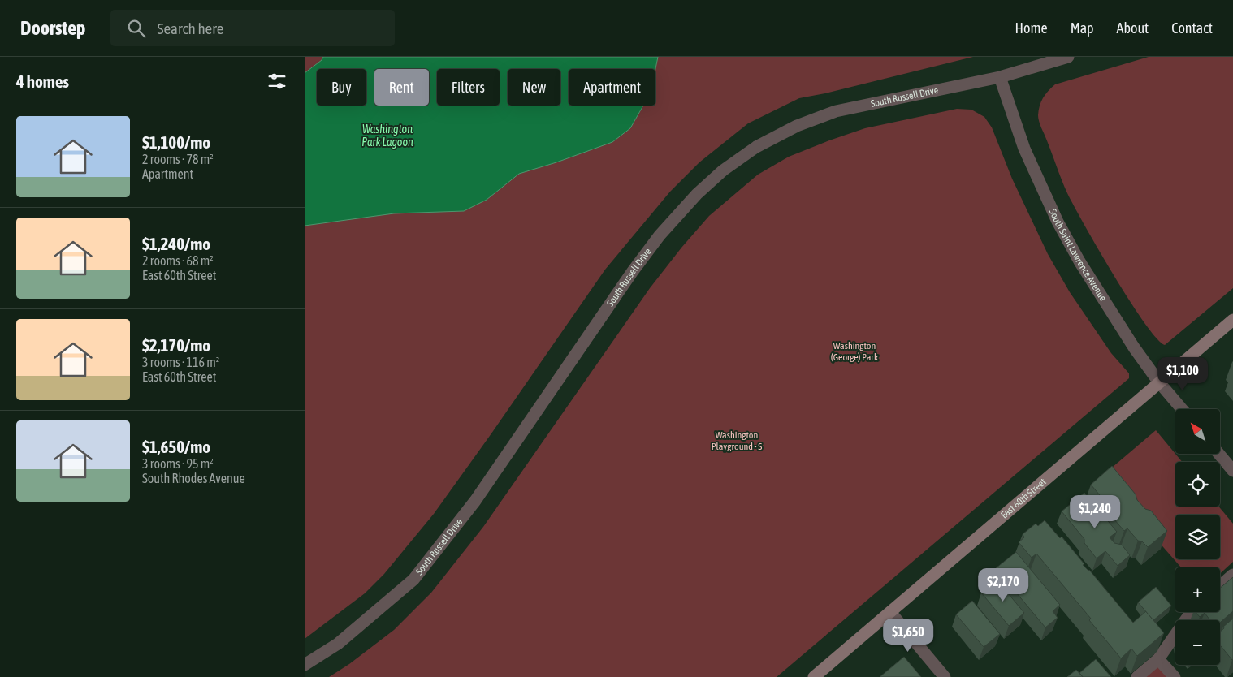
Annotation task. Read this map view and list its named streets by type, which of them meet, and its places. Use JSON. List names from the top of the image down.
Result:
{
  "streets": {
    "street": ["South Russell Drive", "South Saint Lawrence Avenue", "East 60th Street"]
  },
  "crossings": [
    ["South Russell Drive", "South Saint Lawrence Avenue"],
    ["South Saint Lawrence Avenue", "East 60th Street"]
  ],
  "water": ["Washington Park Lagoon"],
  "parks": ["Washington (George) Park", "Washington Playground - S"],
  "north": "top left",
  "page": {
    "header": "Doorstep",
    "search": "Search here",
    "nav": [
      "Home",
      "Map",
      "About",
      "Contact"
    ],
    "heading": "4 homes",
    "chip": [
      "Buy",
      "Rent",
      "Filters",
      "New",
      "Apartment"
    ],
    "list": [
      {
        "name": "$1,100/mo",
        "note": "2 rooms · 78 m² · Apartment"
      },
      {
        "name": "$1,240/mo",
        "note": "2 rooms · 68 m² · East 60th Street"
      },
      {
        "name": "$2,170/mo",
        "note": "3 rooms · 116 m² · East 60th Street"
      },
      {
        "name": "$1,650/mo",
        "note": "3 rooms · 95 m² · South Rhodes Avenue"
      }
    ],
    "price": [
      "$1,100",
      "$1,240",
      "$2,170",
      "$1,650"
    ],
    "map_buttons": ["+", "−"]
  }
}
